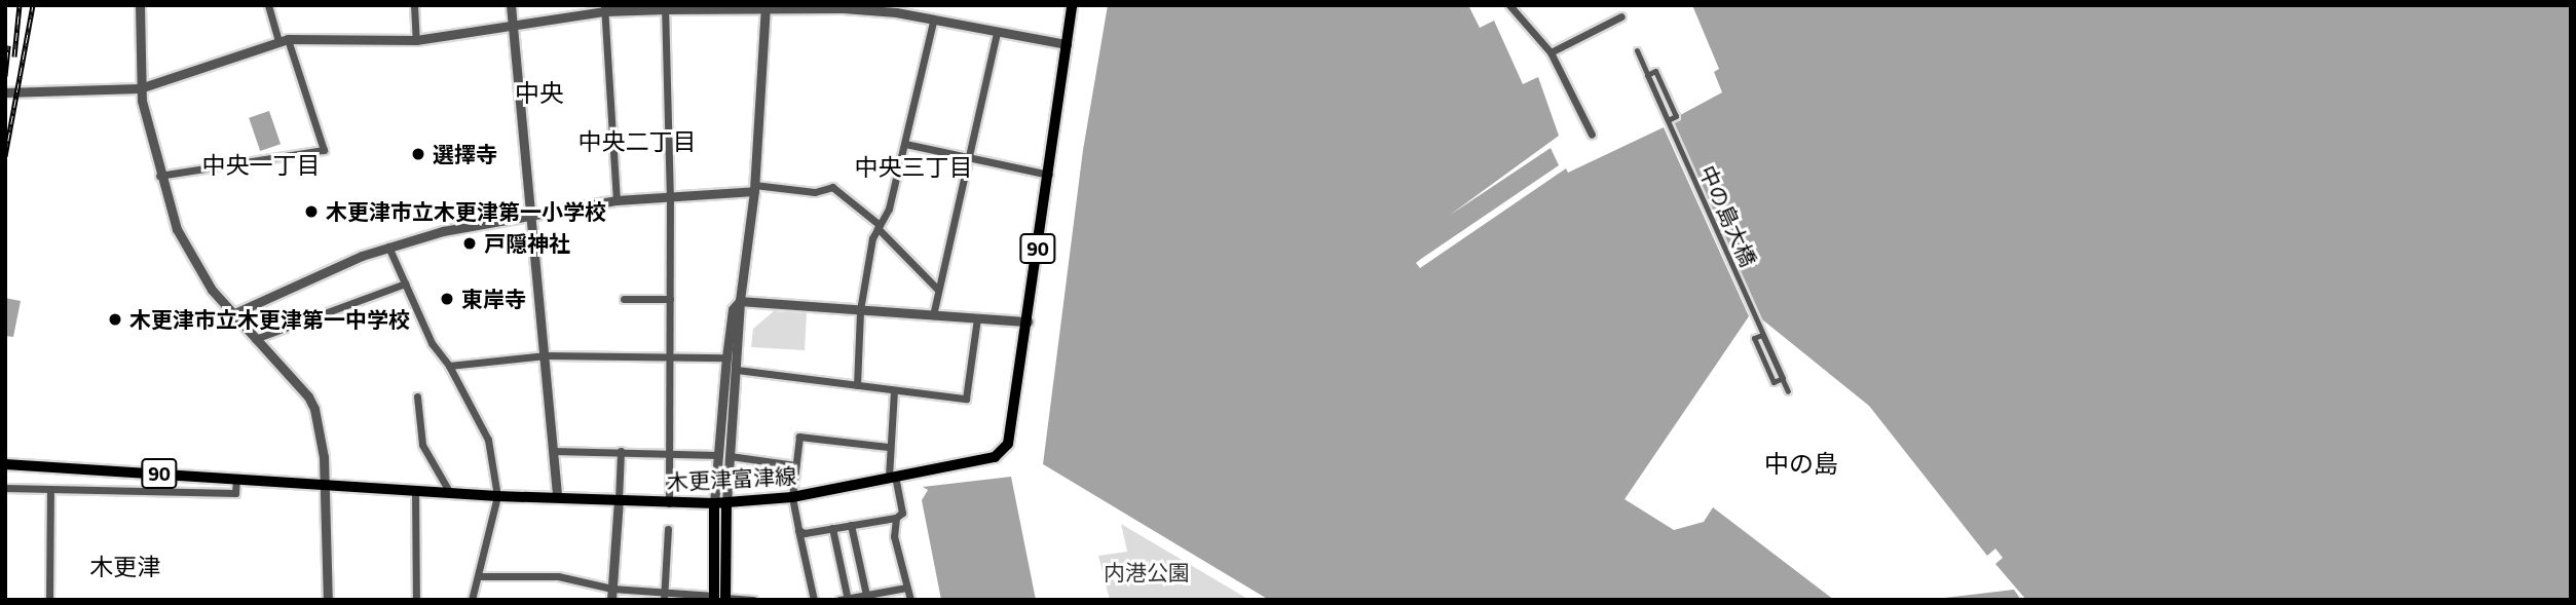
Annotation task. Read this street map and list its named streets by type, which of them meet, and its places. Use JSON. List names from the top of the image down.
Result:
{
  "streets": {
    "main road": ["90", "木更津富津線"],
    "street": ["中の島大橋"]
  },
  "districts": [
    "中央",
    "中央二丁目",
    "中央一丁目",
    "中央三丁目",
    "中の島",
    "木更津"
  ],
  "parks": ["内港公園"],
  "places": [
    "選擇寺",
    "木更津市立木更津第一小学校",
    "戸隠神社",
    "東岸寺",
    "木更津市立木更津第一中学校"
  ]
}
